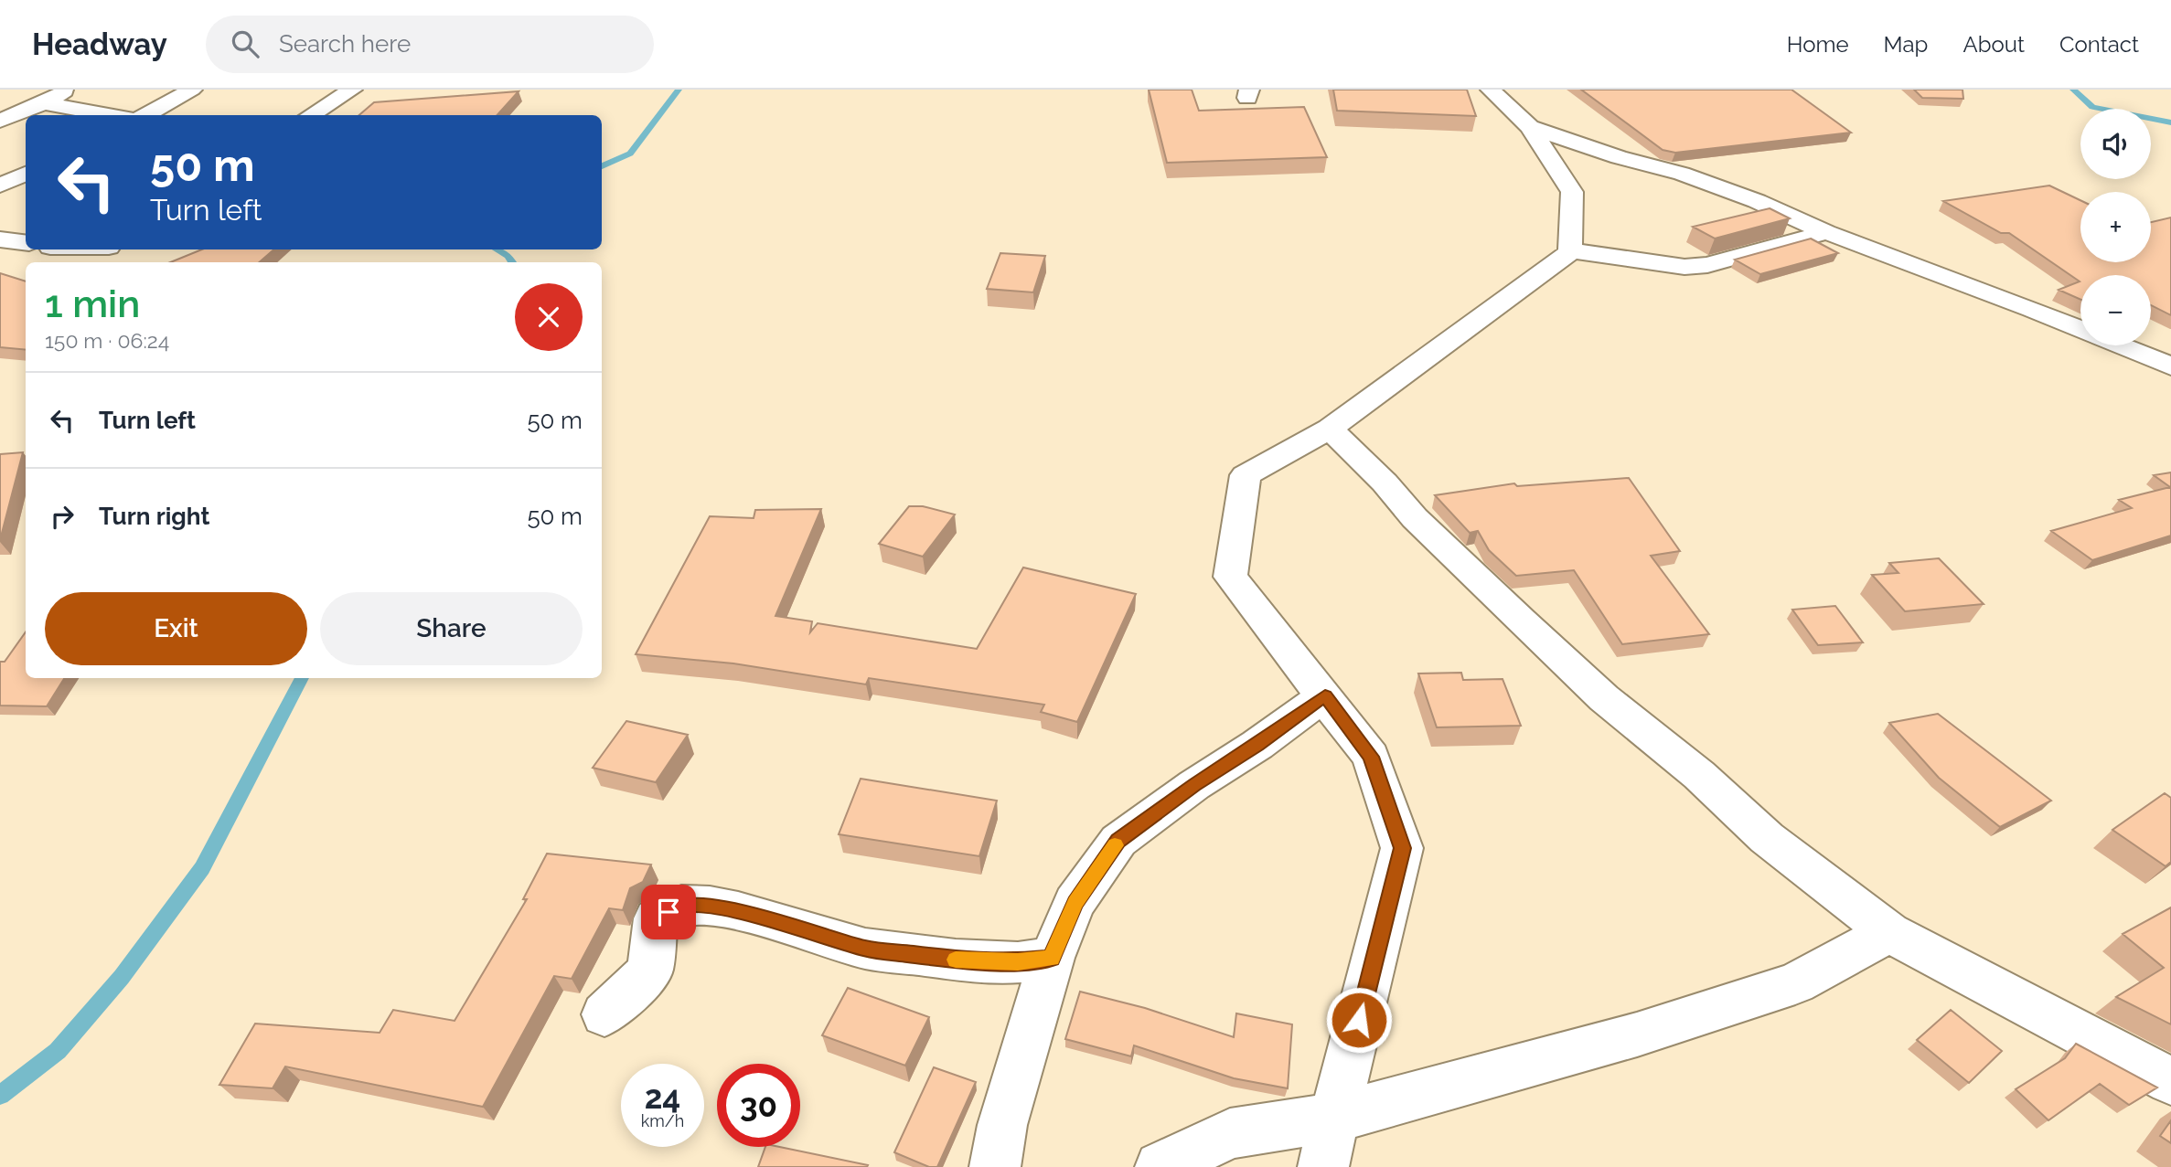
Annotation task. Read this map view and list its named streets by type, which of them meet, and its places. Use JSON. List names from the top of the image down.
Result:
{
  "page": {
    "header": "Headway",
    "search": "Search here",
    "nav": [
      "Home",
      "Map",
      "About",
      "Contact"
    ],
    "map_buttons": ["+", "−"],
    "turn": ["50 m", "Turn left"],
    "heading": ["1 min", "150 m · 06:24"],
    "list": [
      {
        "name": "Turn left",
        "value": "50 m"
      },
      {
        "name": "Turn right",
        "value": "50 m"
      }
    ],
    "buttons": ["Exit", "Share"],
    "speed": "24 km/h",
    "limit": "30"
  }
}
